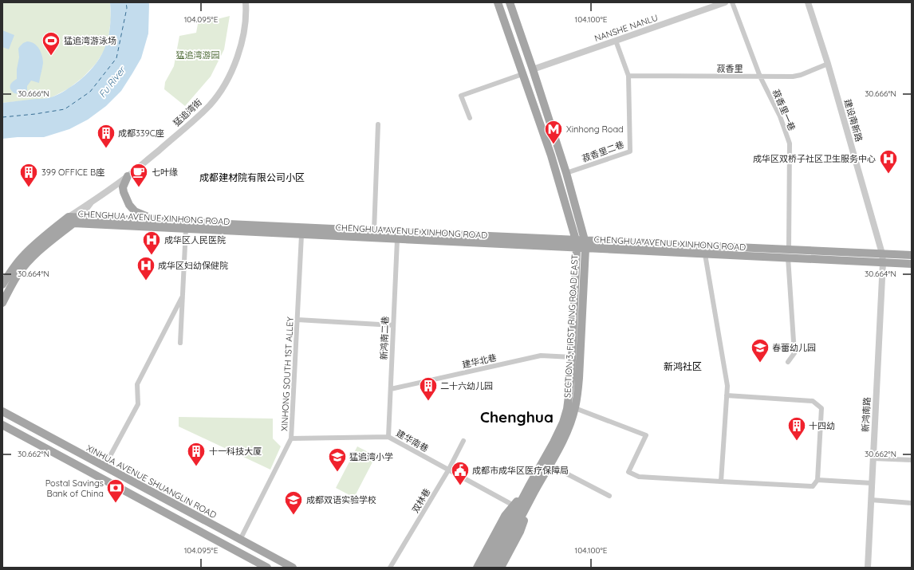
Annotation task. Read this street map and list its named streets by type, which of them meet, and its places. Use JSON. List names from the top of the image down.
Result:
{
  "streets": {
    "main road": [
      "猛追湾街",
      "CHENGHUA AVENUE XINHONG ROAD",
      "SECTION 3, FIRST RING ROAD EAST",
      "XINHUA AVENUE SHUANGLIN ROAD"
    ],
    "street": [
      "NANSHE NANLU",
      "菽香里",
      "菽香里一巷",
      "建设南新路",
      "菽香里二巷",
      "新鸿南二巷",
      "建华北巷",
      "XINHONG SOUTH 1ST ALLEY",
      "新鸿南路",
      "建华南巷",
      "双林巷"
    ]
  },
  "crossings": [
    ["NANSHE NANLU", "菽香里二巷"],
    ["NANSHE NANLU", "SECTION 3, FIRST RING ROAD EAST"],
    ["菽香里", "菽香里一巷"],
    ["菽香里", "建设南新路"],
    ["菽香里", "菽香里二巷"],
    ["菽香里一巷", "CHENGHUA AVENUE XINHONG ROAD"],
    ["猛追湾街", "CHENGHUA AVENUE XINHONG ROAD"],
    ["建设南新路", "CHENGHUA AVENUE XINHONG ROAD"],
    ["建设南新路", "新鸿南路"],
    ["菽香里二巷", "SECTION 3, FIRST RING ROAD EAST"],
    ["CHENGHUA AVENUE XINHONG ROAD", "SECTION 3, FIRST RING ROAD EAST"],
    ["CHENGHUA AVENUE XINHONG ROAD", "新鸿南二巷"],
    ["CHENGHUA AVENUE XINHONG ROAD", "XINHONG SOUTH 1ST ALLEY"],
    ["CHENGHUA AVENUE XINHONG ROAD", "新鸿南路"],
    ["SECTION 3, FIRST RING ROAD EAST", "建华北巷"],
    ["新鸿南二巷", "建华北巷"],
    ["新鸿南二巷", "建华南巷"],
    ["XINHONG SOUTH 1ST ALLEY", "建华南巷"],
    ["XINHONG SOUTH 1ST ALLEY", "XINHUA AVENUE SHUANGLIN ROAD"],
    ["建华南巷", "双林巷"]
  ],
  "districts": ["成都建材院有限公司小区", "新鸿社区", "Chenghua"],
  "water": ["Fu River"],
  "parks": ["猛追湾游园"],
  "places": {
    "sports": ["猛追湾游泳场"],
    "metro station": ["Xinhong Road"],
    "building": [
      "成都339C座",
      "399 OFFICE B座",
      "二十六幼儿园",
      "十四幼",
      "十一科技大厦"
    ],
    "hospital": ["成华区双桥子社区卫生服务中心", "成华区人民医院", "成华区妇幼保健院"],
    "cafe": ["七叶缘"],
    "school or university": ["春蕾幼儿园", "猛追湾小学", "成都双语实验学校"],
    "public building": ["成都市成华区医疗保障局"],
    "bank": ["Postal Savings Bank of China"]
  },
  "coordinates": [
    "104.095°E",
    "104.100°E",
    "30.666°N",
    "30.664°N",
    "30.662°N"
  ]
}
